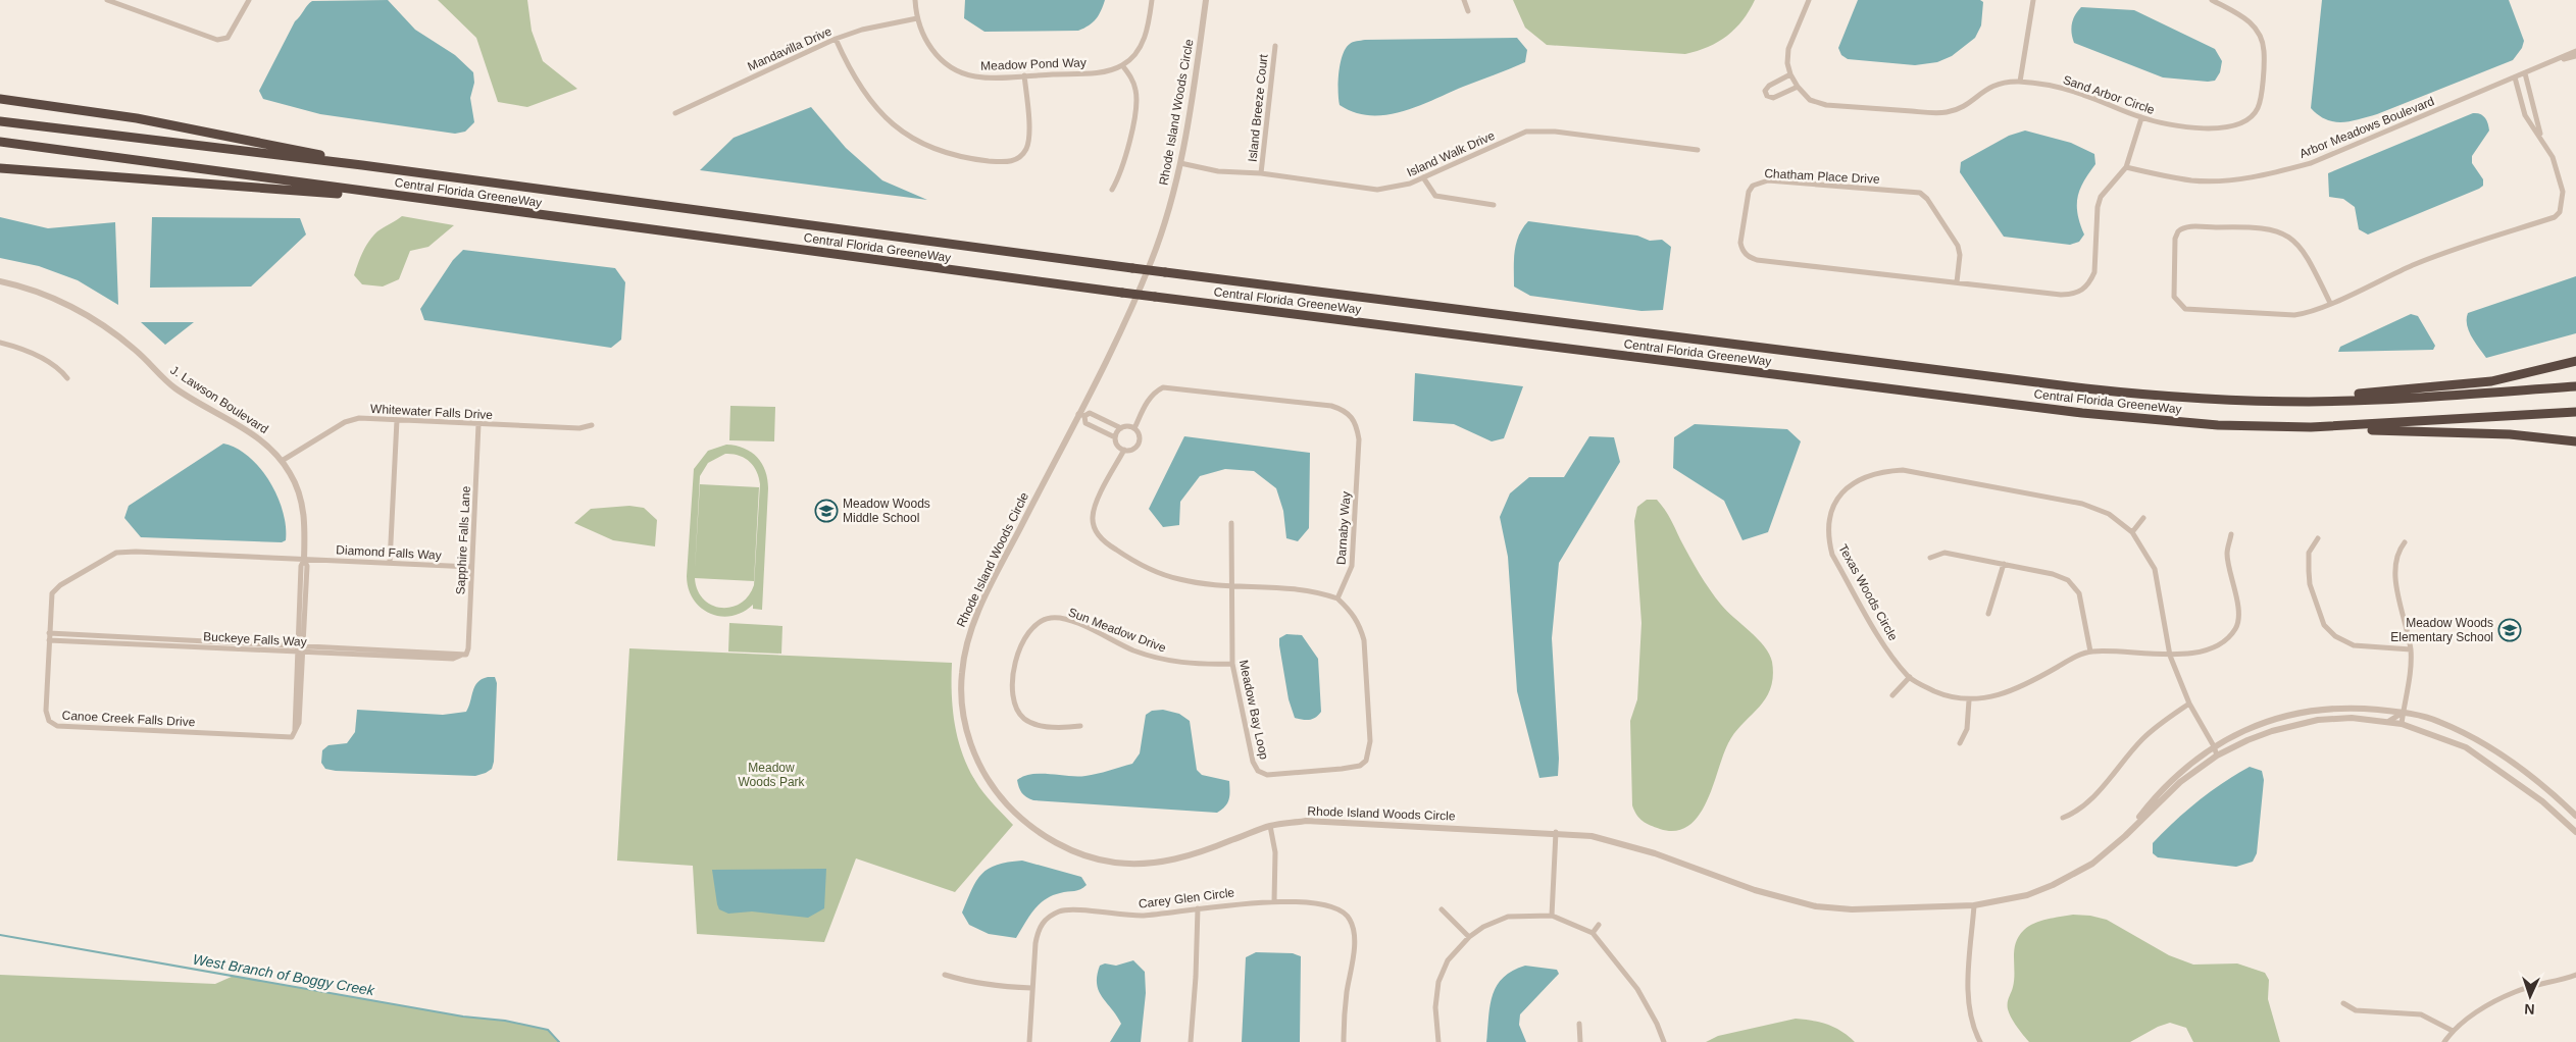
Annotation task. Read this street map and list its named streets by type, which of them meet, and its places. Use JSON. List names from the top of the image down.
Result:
{
  "streets": {
    "highway": ["Central Florida GreeneWay"],
    "street": [
      "Mandavilla Drive",
      "Meadow Pond Way",
      "Sand Arbor Circle",
      "Island Breeze Court",
      "Rhode Island Woods Circle",
      "Arbor Meadows Boulevard",
      "Island Walk Drive",
      "Chatham Place Drive",
      "J. Lawson Boulevard",
      "Whitewater Falls Drive",
      "Darnaby Way",
      "Sapphire Falls Lane",
      "Diamond Falls Way",
      "Texas Woods Circle",
      "Sun Meadow Drive",
      "Buckeye Falls Way",
      "Meadow Bay Loop",
      "Canoe Creek Falls Drive",
      "Carey Glen Circle"
    ]
  },
  "crossings": [
    ["Mandavilla Drive", "Meadow Pond Way"],
    ["Island Breeze Court", "Island Walk Drive"],
    ["Rhode Island Woods Circle", "Island Walk Drive"],
    ["Rhode Island Woods Circle", "Texas Woods Circle"],
    ["Arbor Meadows Boulevard", "Chatham Place Drive"],
    ["J. Lawson Boulevard", "Whitewater Falls Drive"],
    ["J. Lawson Boulevard", "Diamond Falls Way"],
    ["J. Lawson Boulevard", "Buckeye Falls Way"],
    ["J. Lawson Boulevard", "Canoe Creek Falls Drive"],
    ["Whitewater Falls Drive", "Sapphire Falls Lane"],
    ["Darnaby Way", "Meadow Bay Loop"],
    ["Sapphire Falls Lane", "Diamond Falls Way"],
    ["Sapphire Falls Lane", "Buckeye Falls Way"],
    ["Diamond Falls Way", "Canoe Creek Falls Drive"],
    ["Sun Meadow Drive", "Meadow Bay Loop"],
    ["Buckeye Falls Way", "Canoe Creek Falls Drive"]
  ],
  "water": ["West Branch of Boggy Creek"],
  "parks": ["Meadow Woods Park"],
  "places": {
    "school or university": ["Meadow Woods Middle School", "Meadow Woods Elementary School"]
  },
  "north": "bottom"
}
